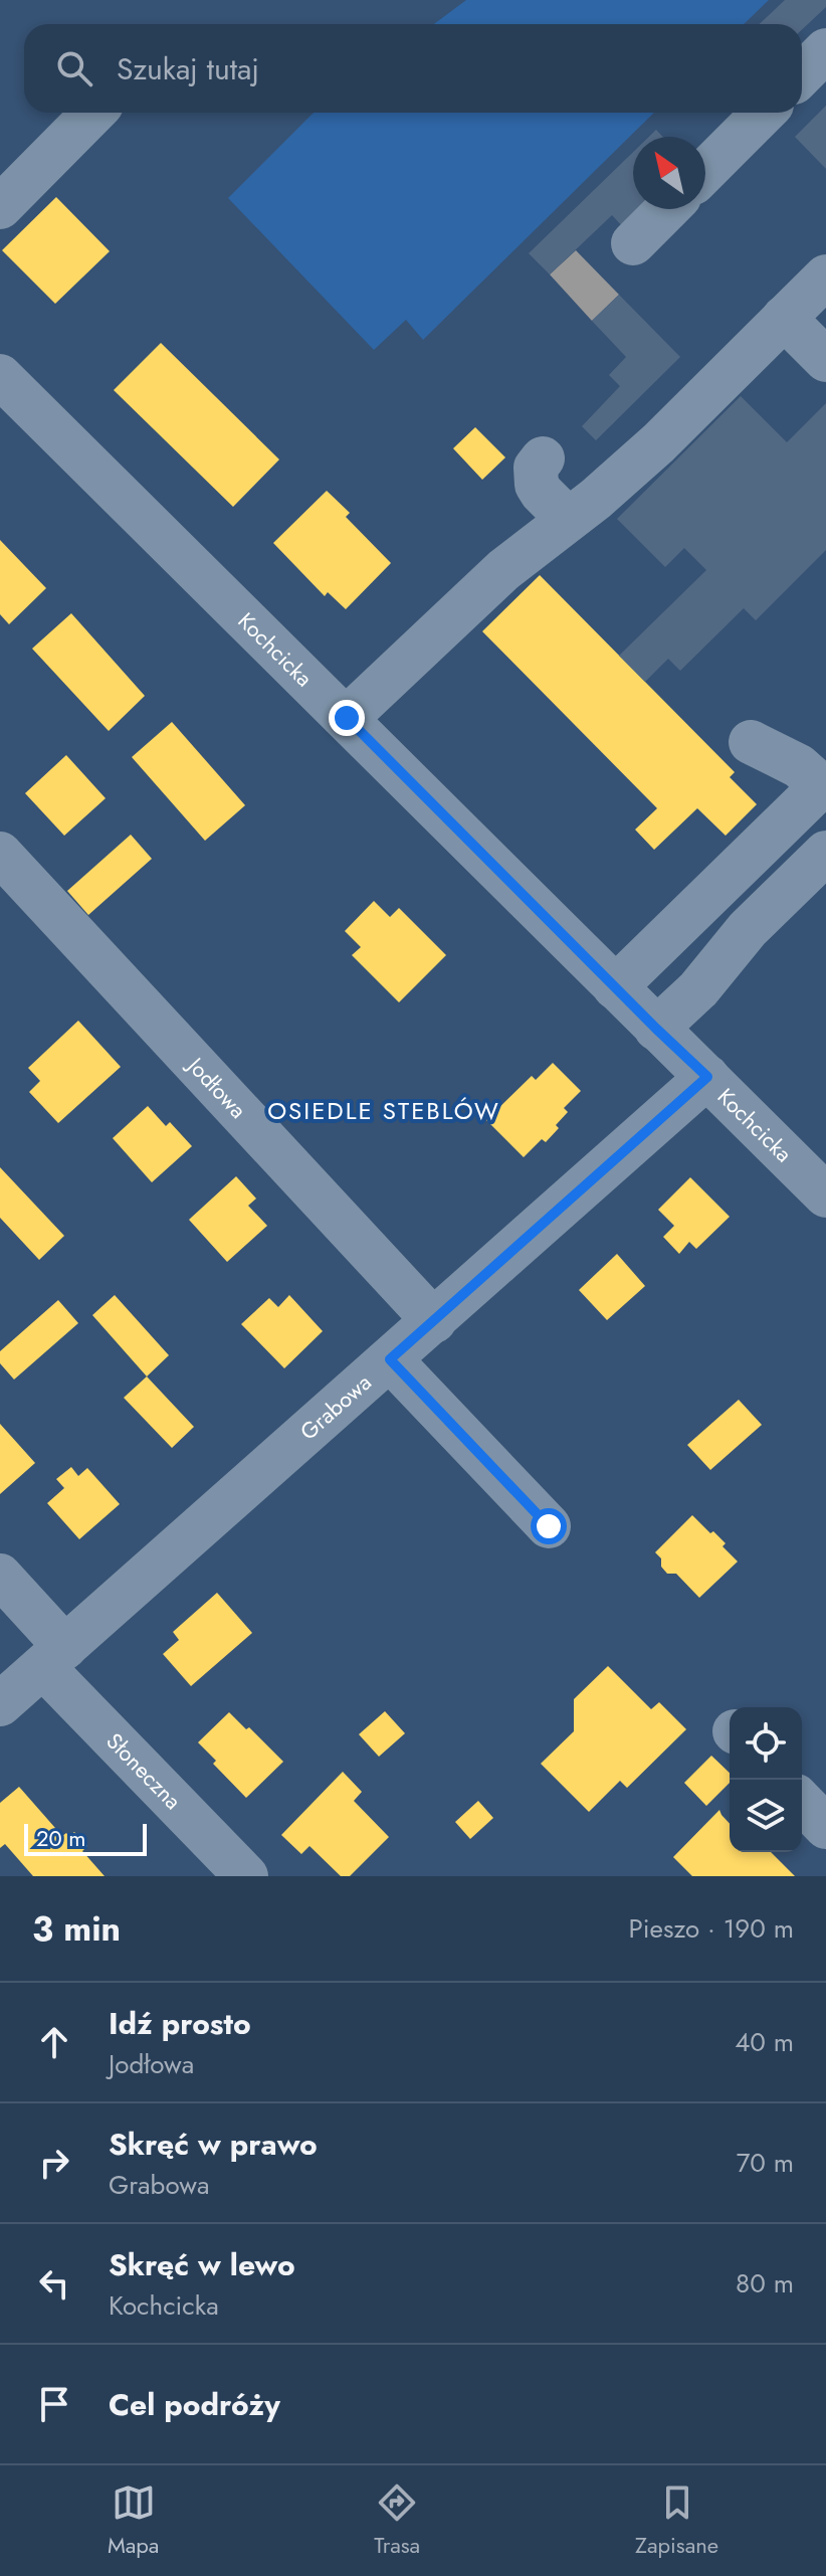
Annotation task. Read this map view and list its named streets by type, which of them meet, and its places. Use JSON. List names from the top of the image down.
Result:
{
  "streets": {
    "street": [
      "Kochcicka",
      "Jodłowa",
      "Grabowa",
      "Słoneczna"
    ]
  },
  "crossings": [
    ["Kochcicka", "Grabowa"],
    ["Jodłowa", "Grabowa"],
    ["Grabowa", "Słoneczna"]
  ],
  "districts": ["OSIEDLE STEBLÓW"],
  "scale_bar": "20 m",
  "north": "top left",
  "page": {
    "search": "Szukaj tutaj",
    "scale": "20 m",
    "heading": ["3 min", "Pieszo · 190 m"],
    "list": [
      ["Idź prosto", "Jodłowa", "40 m"],
      ["Skręć w prawo", "Grabowa", "70 m"],
      ["Skręć w lewo", "Kochcicka", "80 m"],
      "Cel podróży"
    ],
    "nav": ["Mapa", "Trasa", "Zapisane"]
  }
}
